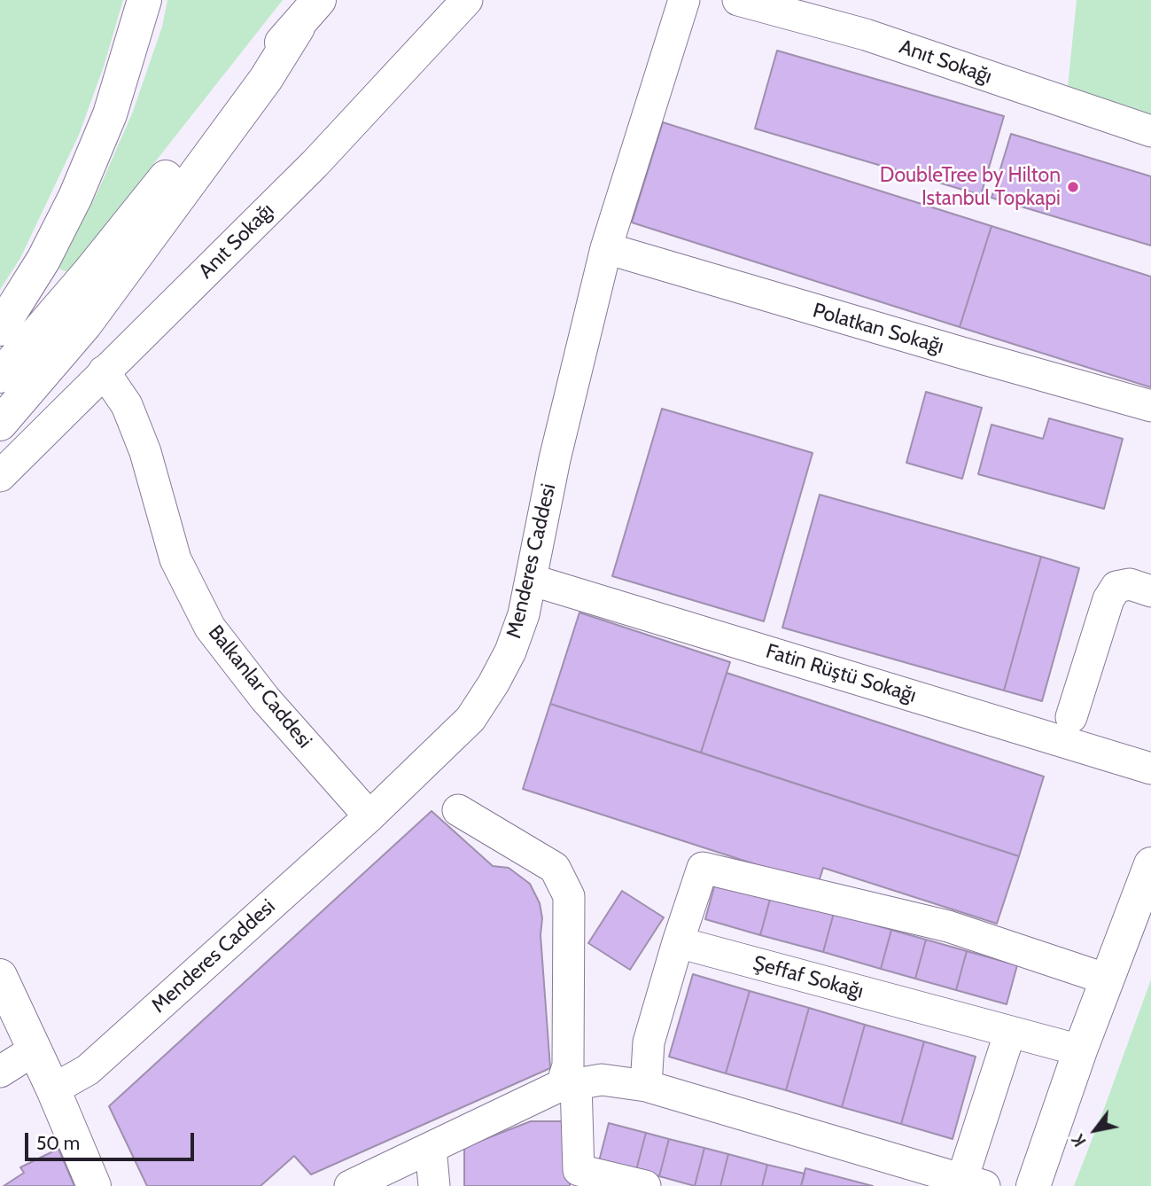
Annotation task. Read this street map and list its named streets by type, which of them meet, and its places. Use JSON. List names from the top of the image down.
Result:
{
  "streets": {
    "street": [
      "Anıt Sokağı",
      "Polatkan Sokağı",
      "Menderes Caddesi",
      "Fatin Rüştü Sokağı",
      "Balkanlar Caddesi",
      "Şeffaf Sokağı"
    ]
  },
  "crossings": [
    ["Anıt Sokağı", "Balkanlar Caddesi"],
    ["Polatkan Sokağı", "Menderes Caddesi"],
    ["Menderes Caddesi", "Fatin Rüştü Sokağı"],
    ["Menderes Caddesi", "Balkanlar Caddesi"]
  ],
  "places": ["DoubleTree by Hilton Istanbul Topkapi"],
  "scale_bar": "50 m",
  "north": "bottom left"
}
